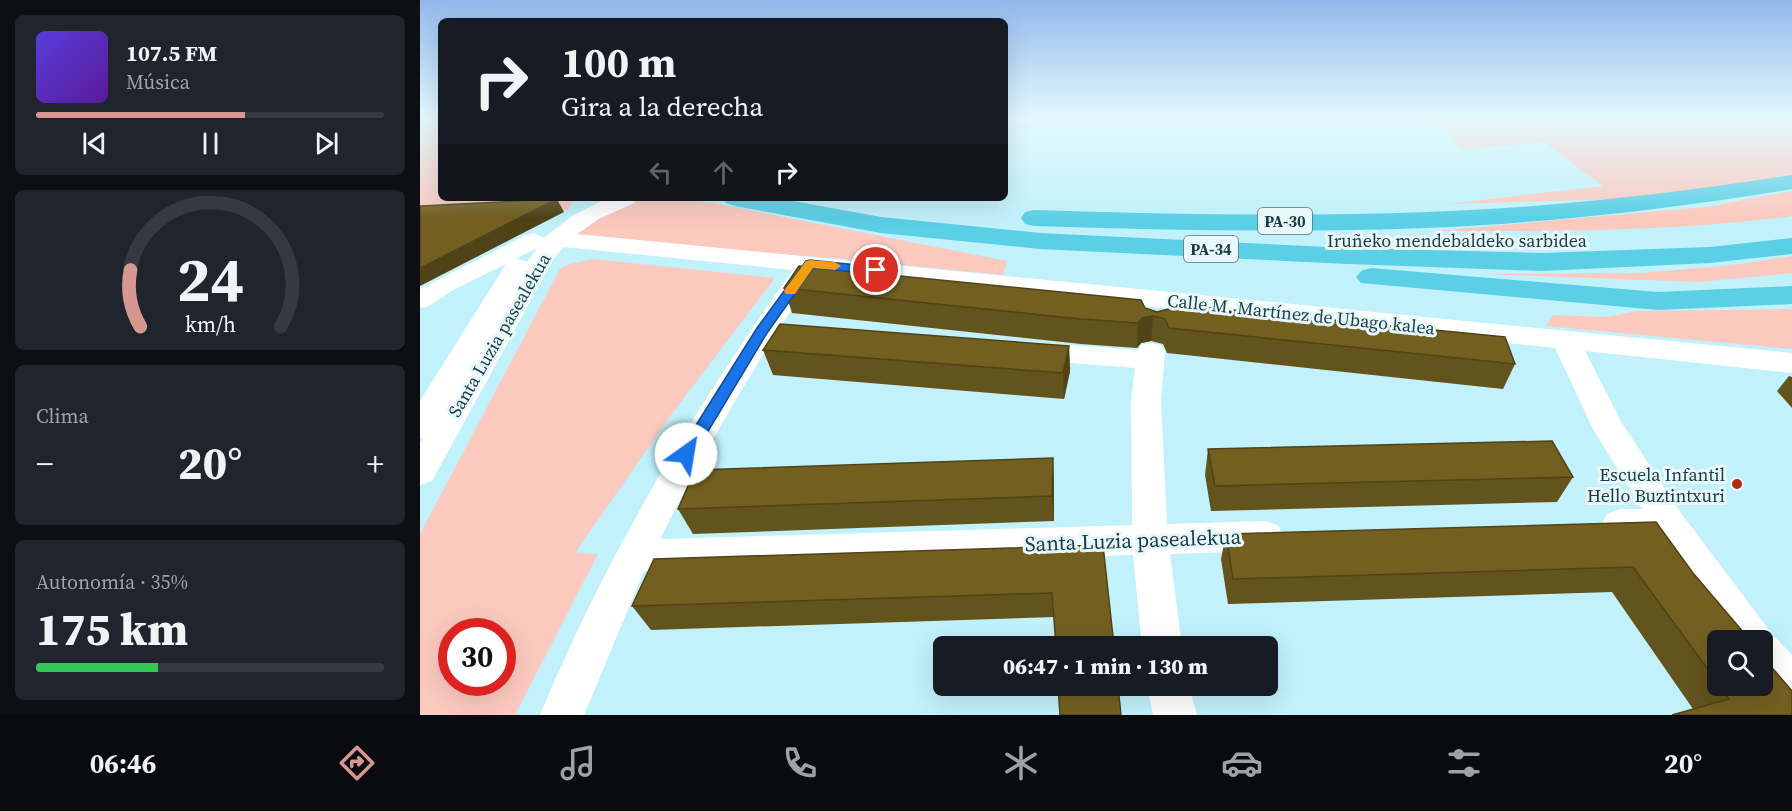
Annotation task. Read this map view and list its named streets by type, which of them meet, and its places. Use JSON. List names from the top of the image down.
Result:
{
  "streets": {
    "highway": ["PA-30", "Iruñeko mendebaldeko sarbidea", "PA-34"],
    "street": ["Calle M. Martínez de Ubago kalea", "Santa Luzia pasealekua"]
  },
  "crossings": [
    ["PA-30", "Iruñeko mendebaldeko sarbidea"],
    ["Calle M. Martínez de Ubago kalea", "Santa Luzia pasealekua"]
  ],
  "places": ["Escuela Infantil Hello Buztintxuri"],
  "page": {
    "turn": ["100 m", "Gira a la derecha"],
    "song": ["107.5 FM", "Música"],
    "tile": [
      "Clima",
      ["Autonomía · 35%", "175 km"]
    ],
    "heat": ["−", "20°", "+"],
    "limit": "30",
    "trip": "06:47 · 1 min · 130 m",
    "tabs": ["06:46", "20°"],
    "gauge": ["24", "km/h"]
  }
}
